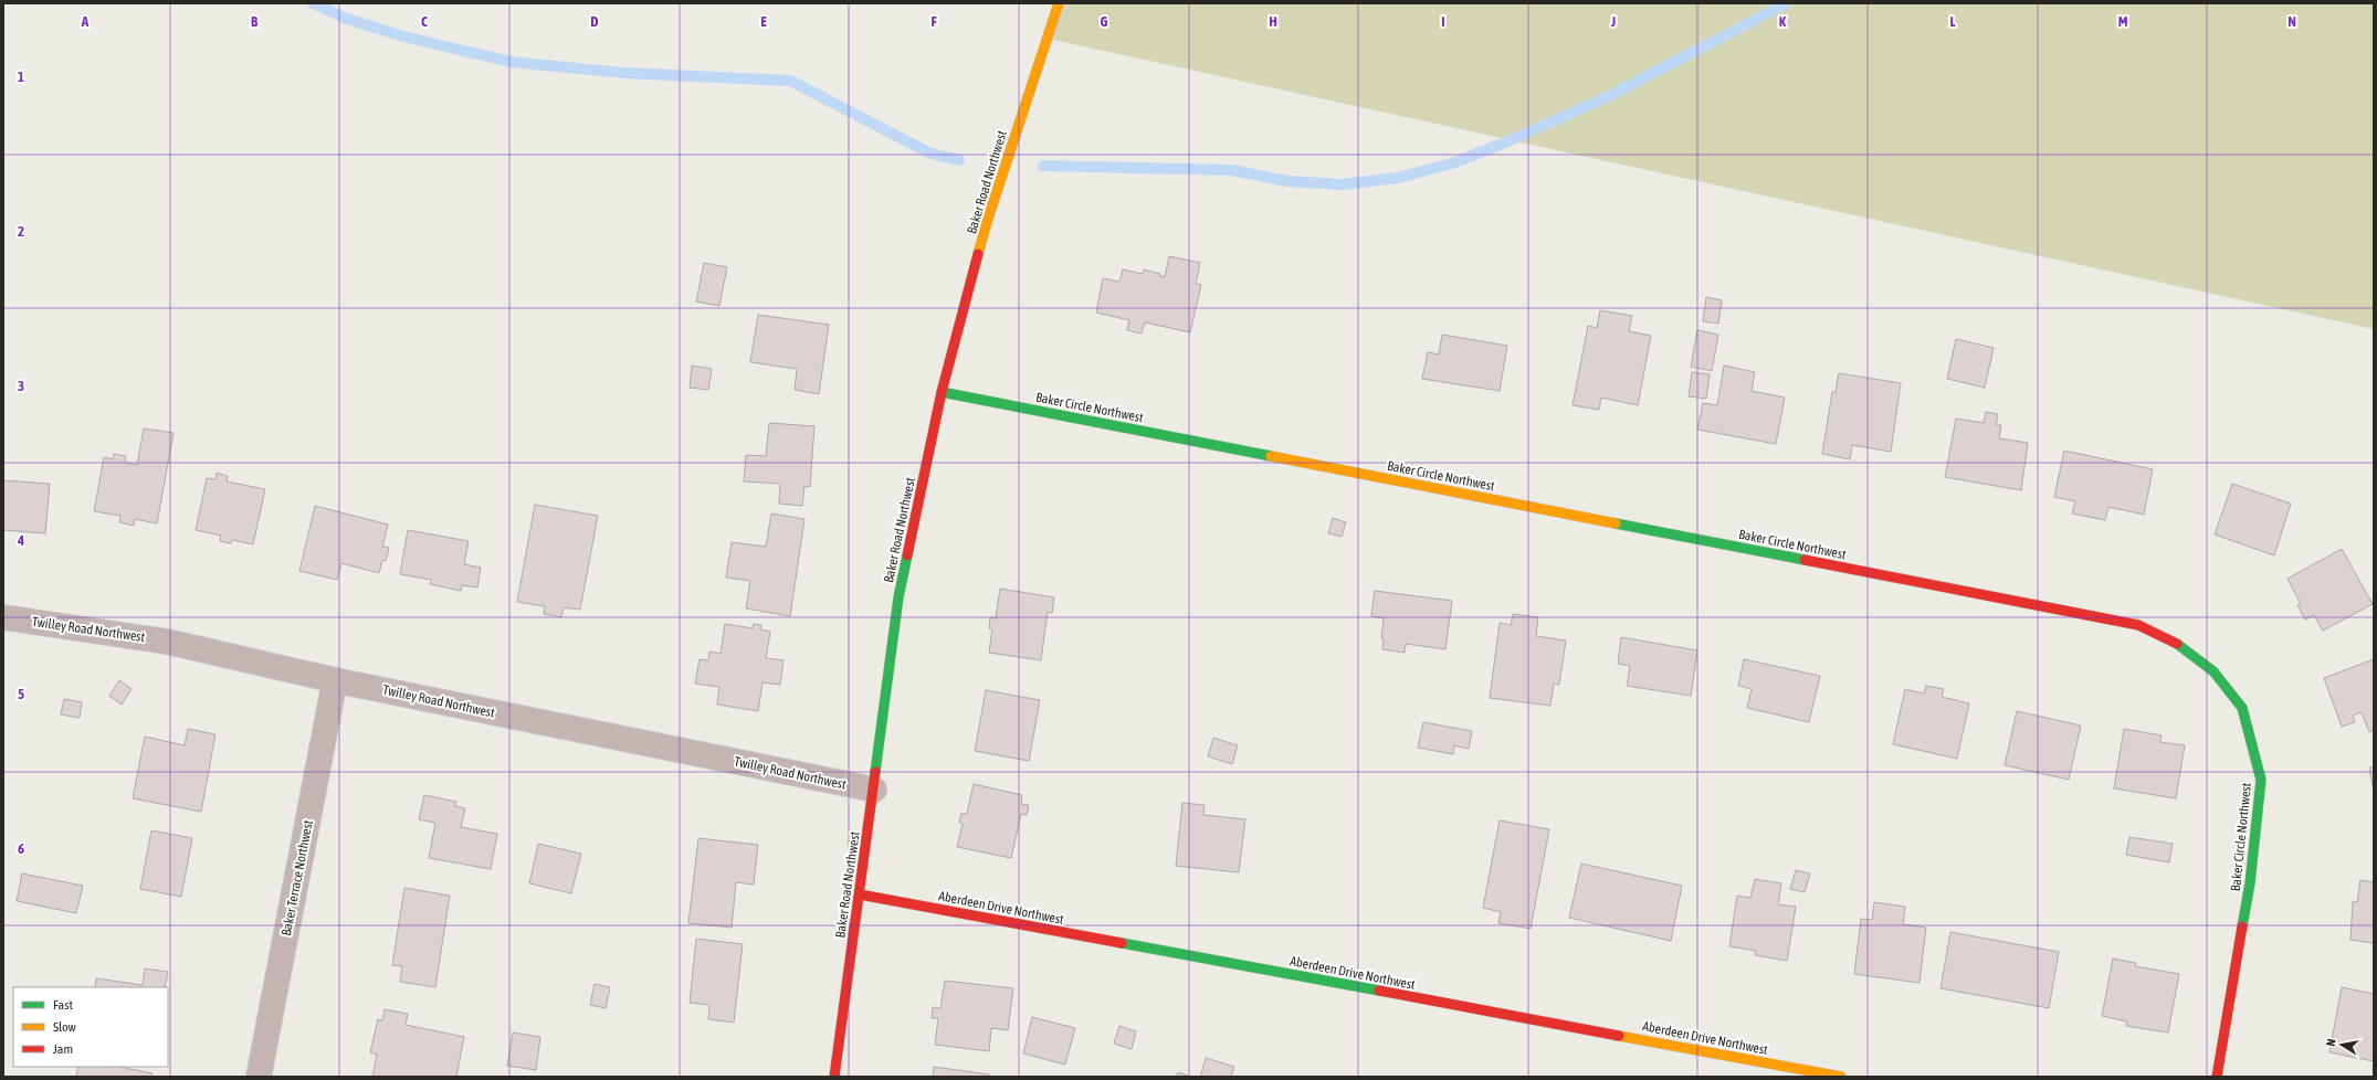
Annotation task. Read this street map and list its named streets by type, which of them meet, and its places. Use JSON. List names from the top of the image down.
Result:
{
  "streets": {
    "street": [
      "Baker Road Northwest",
      "Baker Circle Northwest",
      "Twilley Road Northwest",
      "Baker Terrace Northwest",
      "Aberdeen Drive Northwest"
    ]
  },
  "crossings": [
    ["Baker Road Northwest", "Baker Circle Northwest"],
    ["Baker Road Northwest", "Twilley Road Northwest"],
    ["Baker Road Northwest", "Aberdeen Drive Northwest"],
    ["Twilley Road Northwest", "Baker Terrace Northwest"]
  ],
  "legend": ["Fast", "Slow", "Jam"],
  "north": "left",
  "grid": {
    "columns": [
      "A",
      "B",
      "C",
      "D",
      "E",
      "F",
      "G",
      "H",
      "I",
      "J",
      "K",
      "L",
      "M",
      "N"
    ],
    "rows": [
      "1",
      "2",
      "3",
      "4",
      "5",
      "6"
    ]
  }
}
